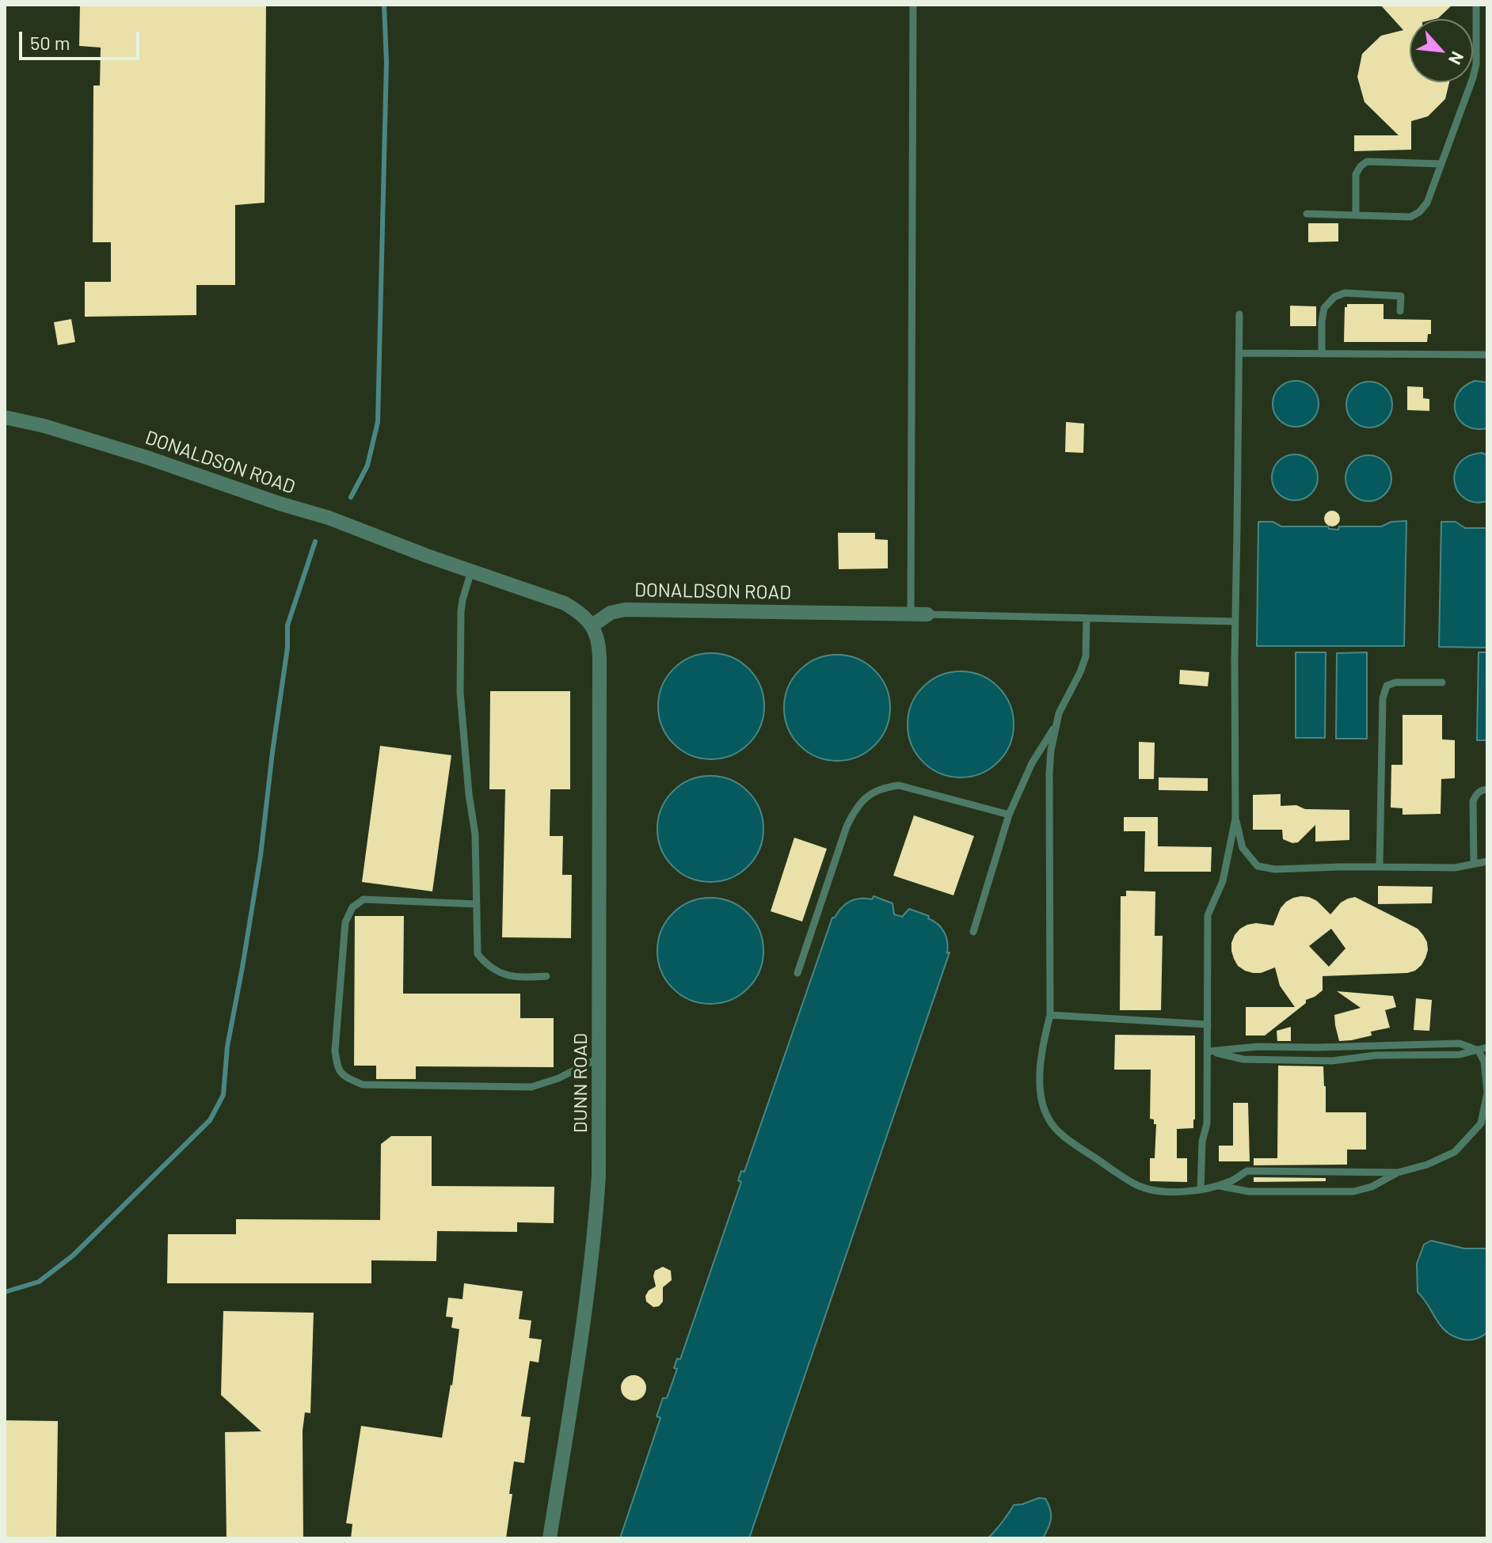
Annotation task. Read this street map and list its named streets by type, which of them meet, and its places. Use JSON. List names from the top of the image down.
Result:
{
  "streets": {
    "street": ["DONALDSON ROAD", "DUNN ROAD"]
  },
  "crossings": [
    ["DONALDSON ROAD", "DUNN ROAD"]
  ],
  "scale_bar": "50 m",
  "north": "bottom right"
}
